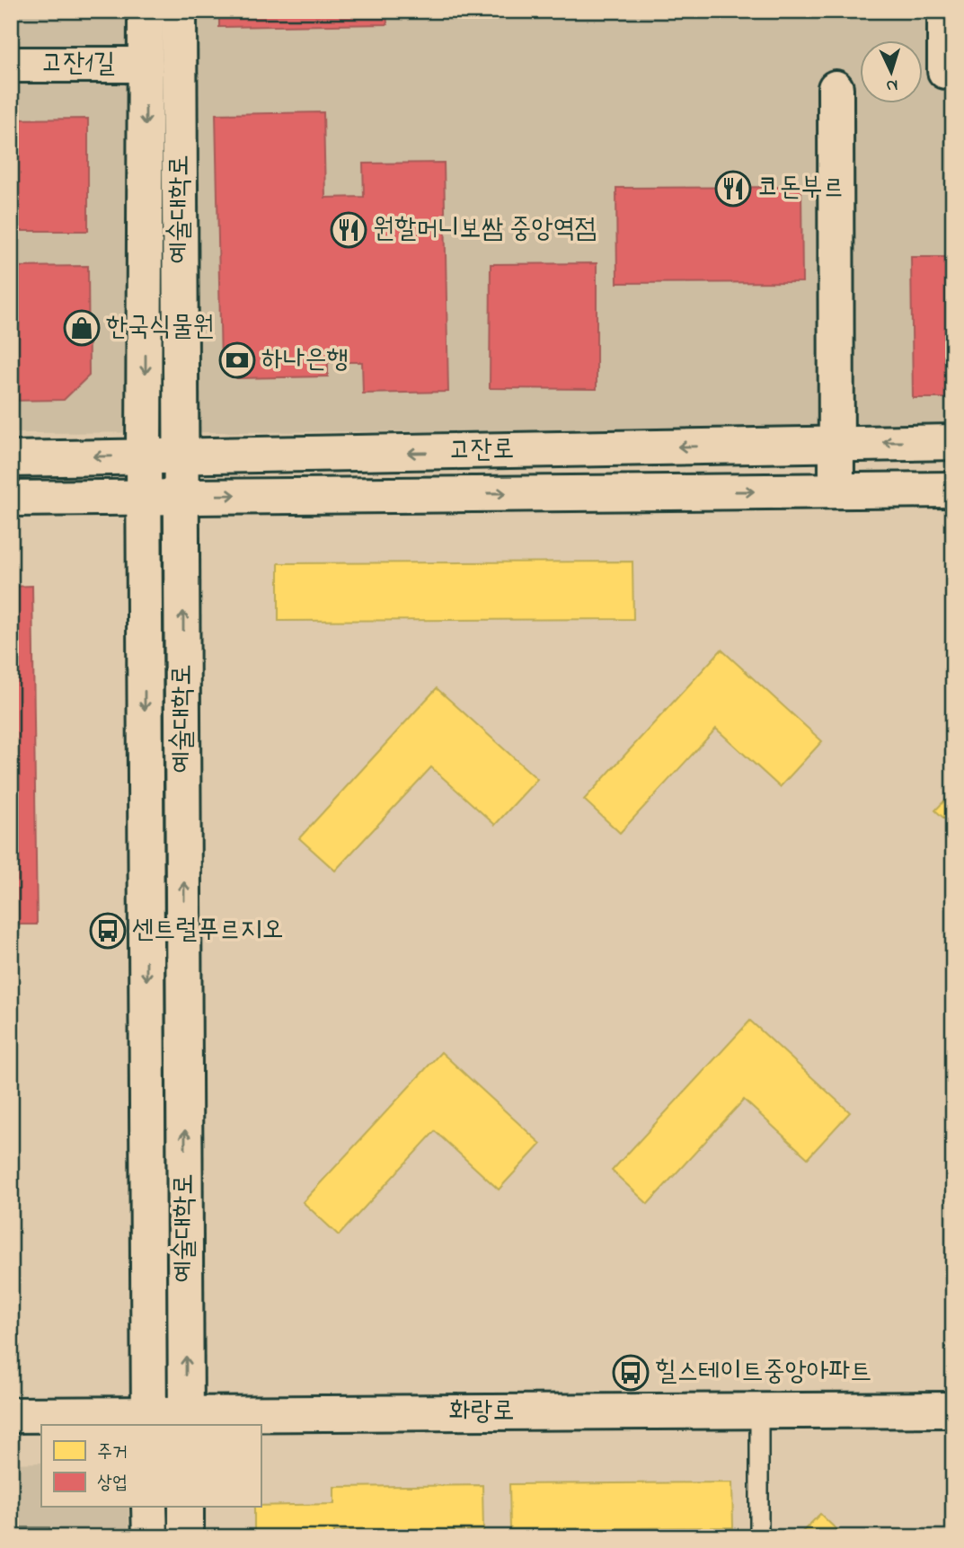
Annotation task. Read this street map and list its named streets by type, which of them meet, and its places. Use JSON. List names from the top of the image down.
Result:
{
  "streets": {
    "street": [
      "고잔1길",
      "예술대학로",
      "고잔로",
      "화랑로"
    ]
  },
  "crossings": [
    ["고잔1길", "예술대학로"],
    ["예술대학로", "고잔로"],
    ["예술대학로", "화랑로"]
  ],
  "places": {
    "restaurant": ["코돈부르", "원할머니보쌈 중앙역점"],
    "shop": ["한국식물원"],
    "bank": ["하나은행"],
    "bus stop": ["센트럴푸르지오", "힐스테이트중앙아파트"]
  },
  "legend": ["주거", "상업"],
  "north": "bottom"
}
